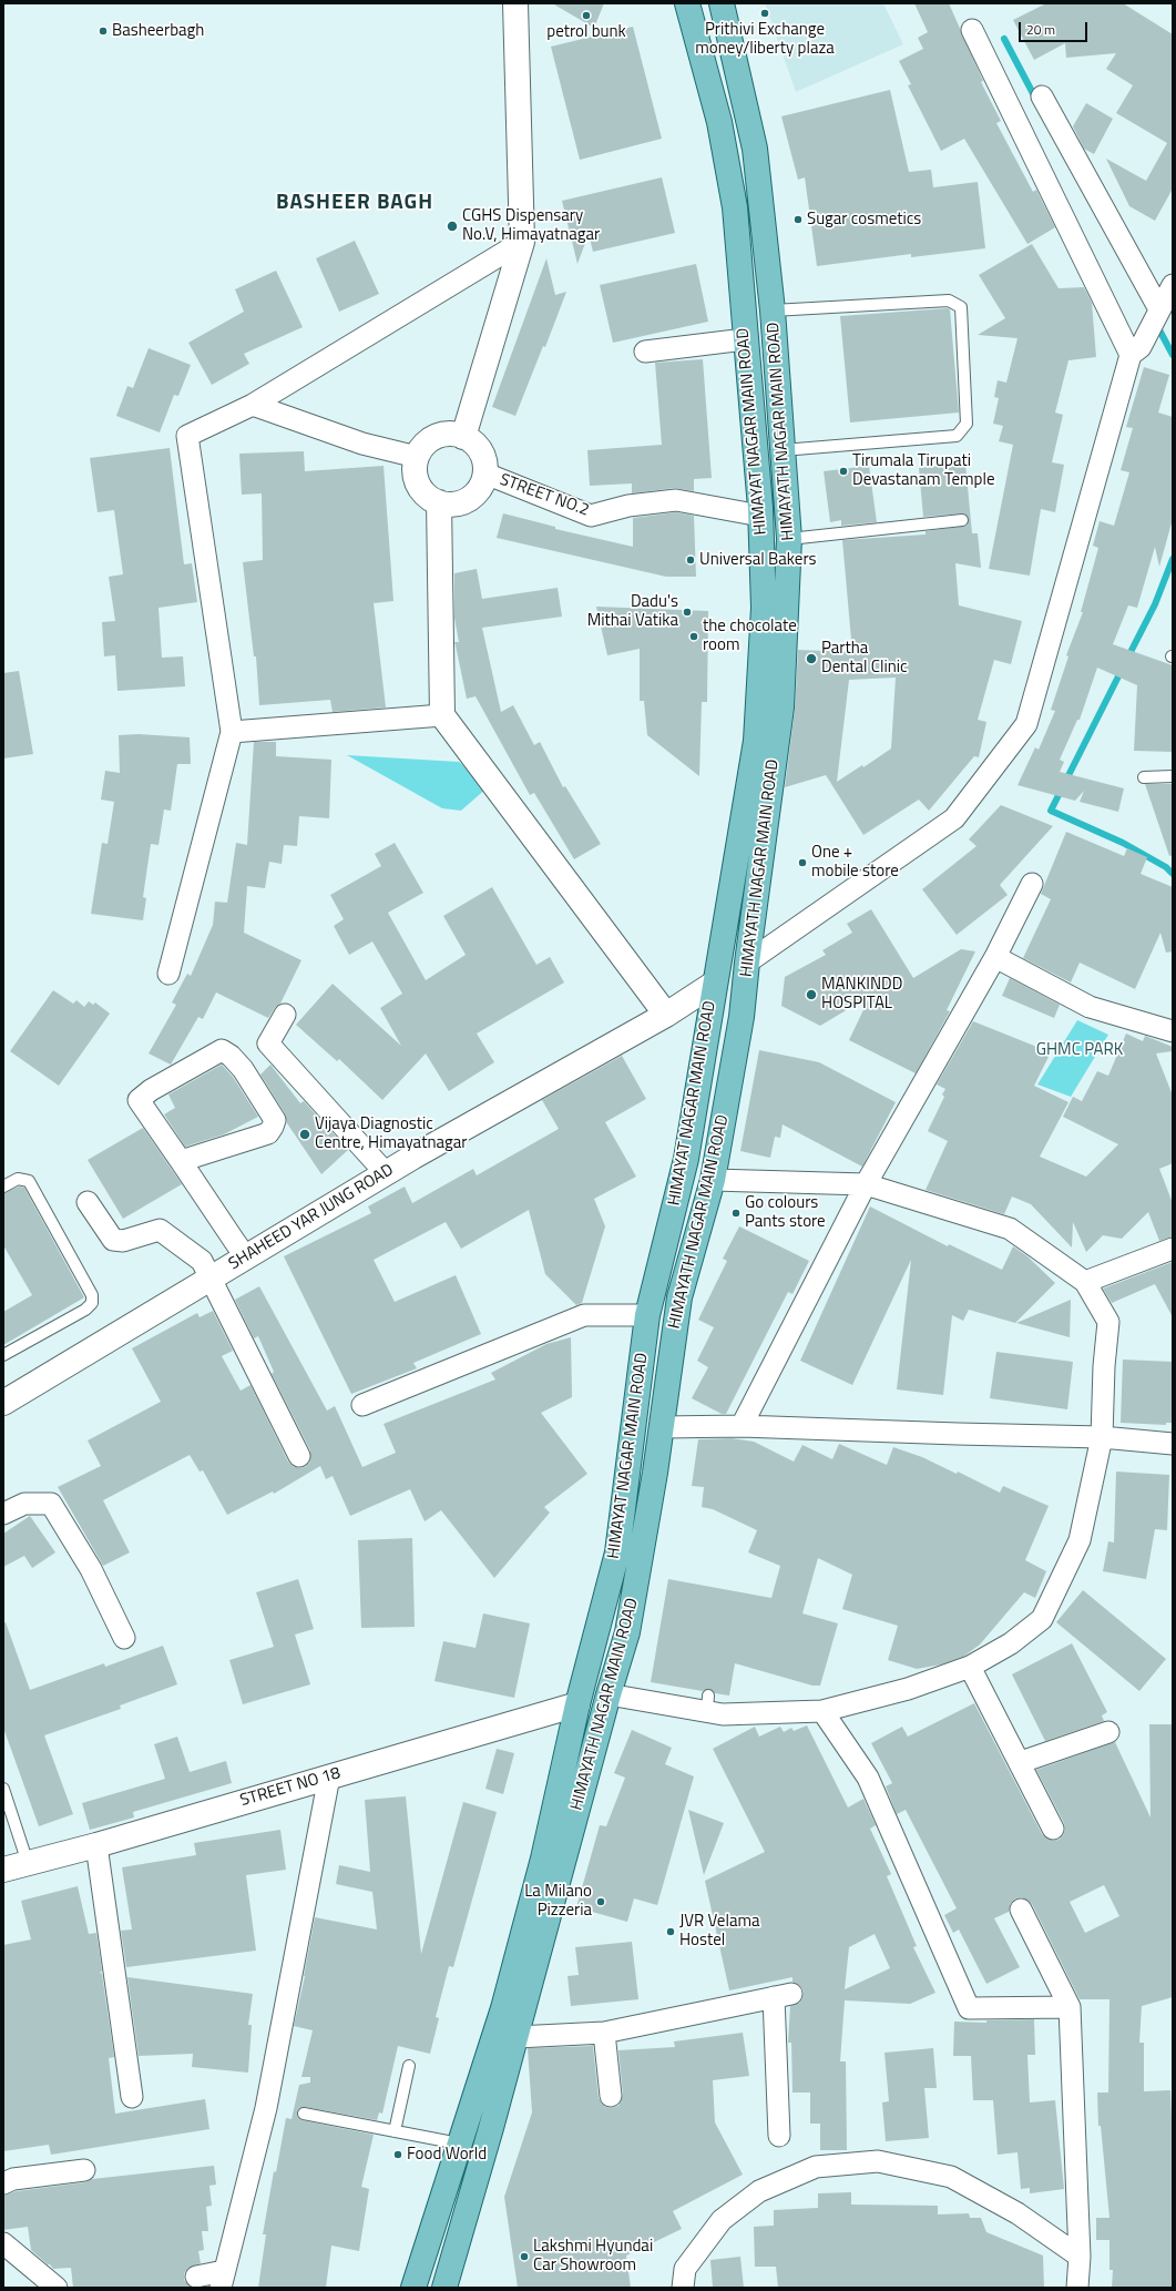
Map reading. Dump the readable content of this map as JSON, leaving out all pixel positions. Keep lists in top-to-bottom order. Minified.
{"streets":{"main road":["HIMAYAT NAGAR MAIN ROAD","HIMAYATH NAGAR MAIN ROAD"],"street":["STREET NO.2","SHAHEED YAR JUNG ROAD","STREET NO 18"]},"crossings":[["HIMAYAT NAGAR MAIN ROAD","STREET NO.2"],["HIMAYAT NAGAR MAIN ROAD","SHAHEED YAR JUNG ROAD"],["HIMAYAT NAGAR MAIN ROAD","STREET NO 18"]],"districts":["BASHEER BAGH"],"parks":["GHMC PARK"],"places":["Prithivi Exchange money/liberty plaza","petrol bunk","Basheerbagh","Sugar cosmetics","CGHS Dispensary No.V, Himayatnagar","Tirumala Tirupati Devastanam Temple","Universal Bakers","Dadu's Mithai Vatika","the chocolate room","Partha Dental Clinic","One + mobile store","MANKINDD HOSPITAL","Vijaya Diagnostic Centre, Himayatnagar","Go colours Pants store","La Milano Pizzeria","JVR Velama Hostel","Food World","Lakshmi Hyundai Car Showroom"],"scale_bar":"20 m"}
